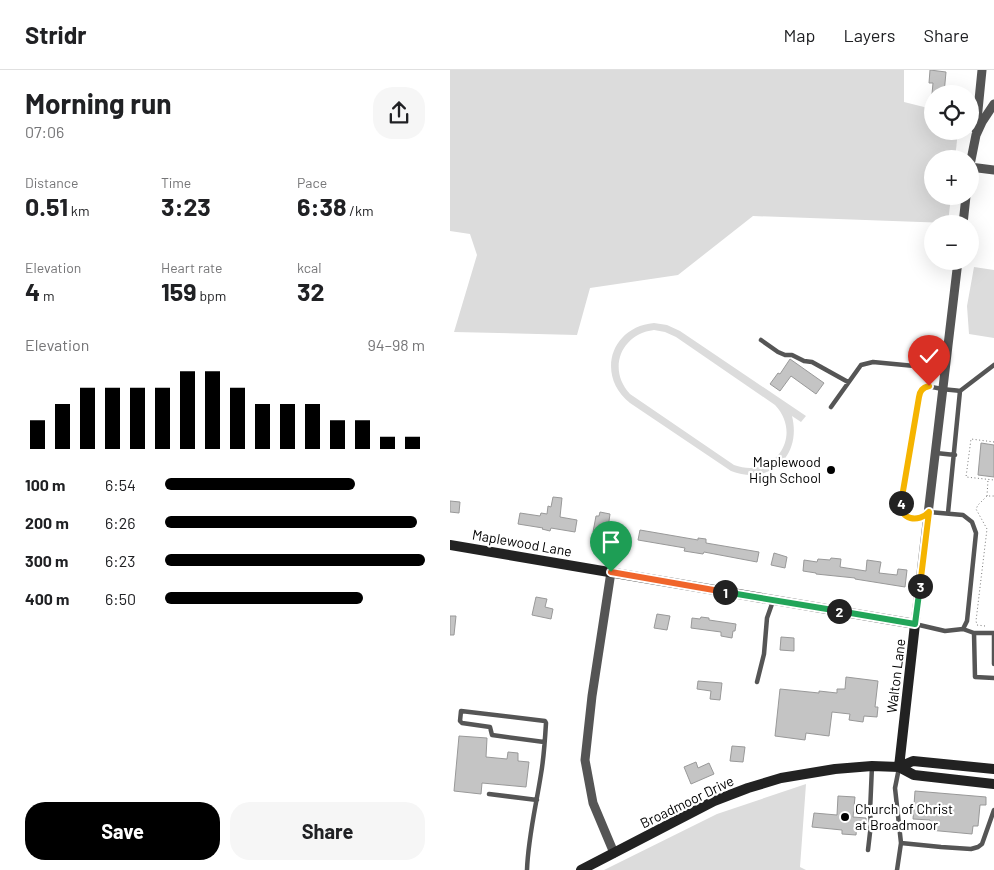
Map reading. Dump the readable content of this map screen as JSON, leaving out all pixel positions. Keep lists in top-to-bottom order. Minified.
{"streets":{"street":["Maplewood Lane","Walton Lane","Broadmoor Drive"]},"crossings":[["Maplewood Lane","Walton Lane"],["Walton Lane","Broadmoor Drive"]],"places":["Maplewood High School","Church of Christ at Broadmoor"],"page":{"header":"Stridr","nav":["Map","Layers","Share"],"heading":["Morning run","07:06"],"map_buttons":["+","−"],"stats":[["Distance","0.51 km"],["Time","3:23"],["Pace","6:38 /km"],["Elevation","4 m"],["Heart rate","159 bpm"],["kcal","32"]],"chart":["Elevation","94–98 m"],"list":[{"name":"100 m","note":"6:54"},{"name":"200 m","note":"6:26"},{"name":"300 m","note":"6:23"},{"name":"400 m","note":"6:50"}],"pins":["4","3","1","2"],"buttons":["Save","Share"]}}
